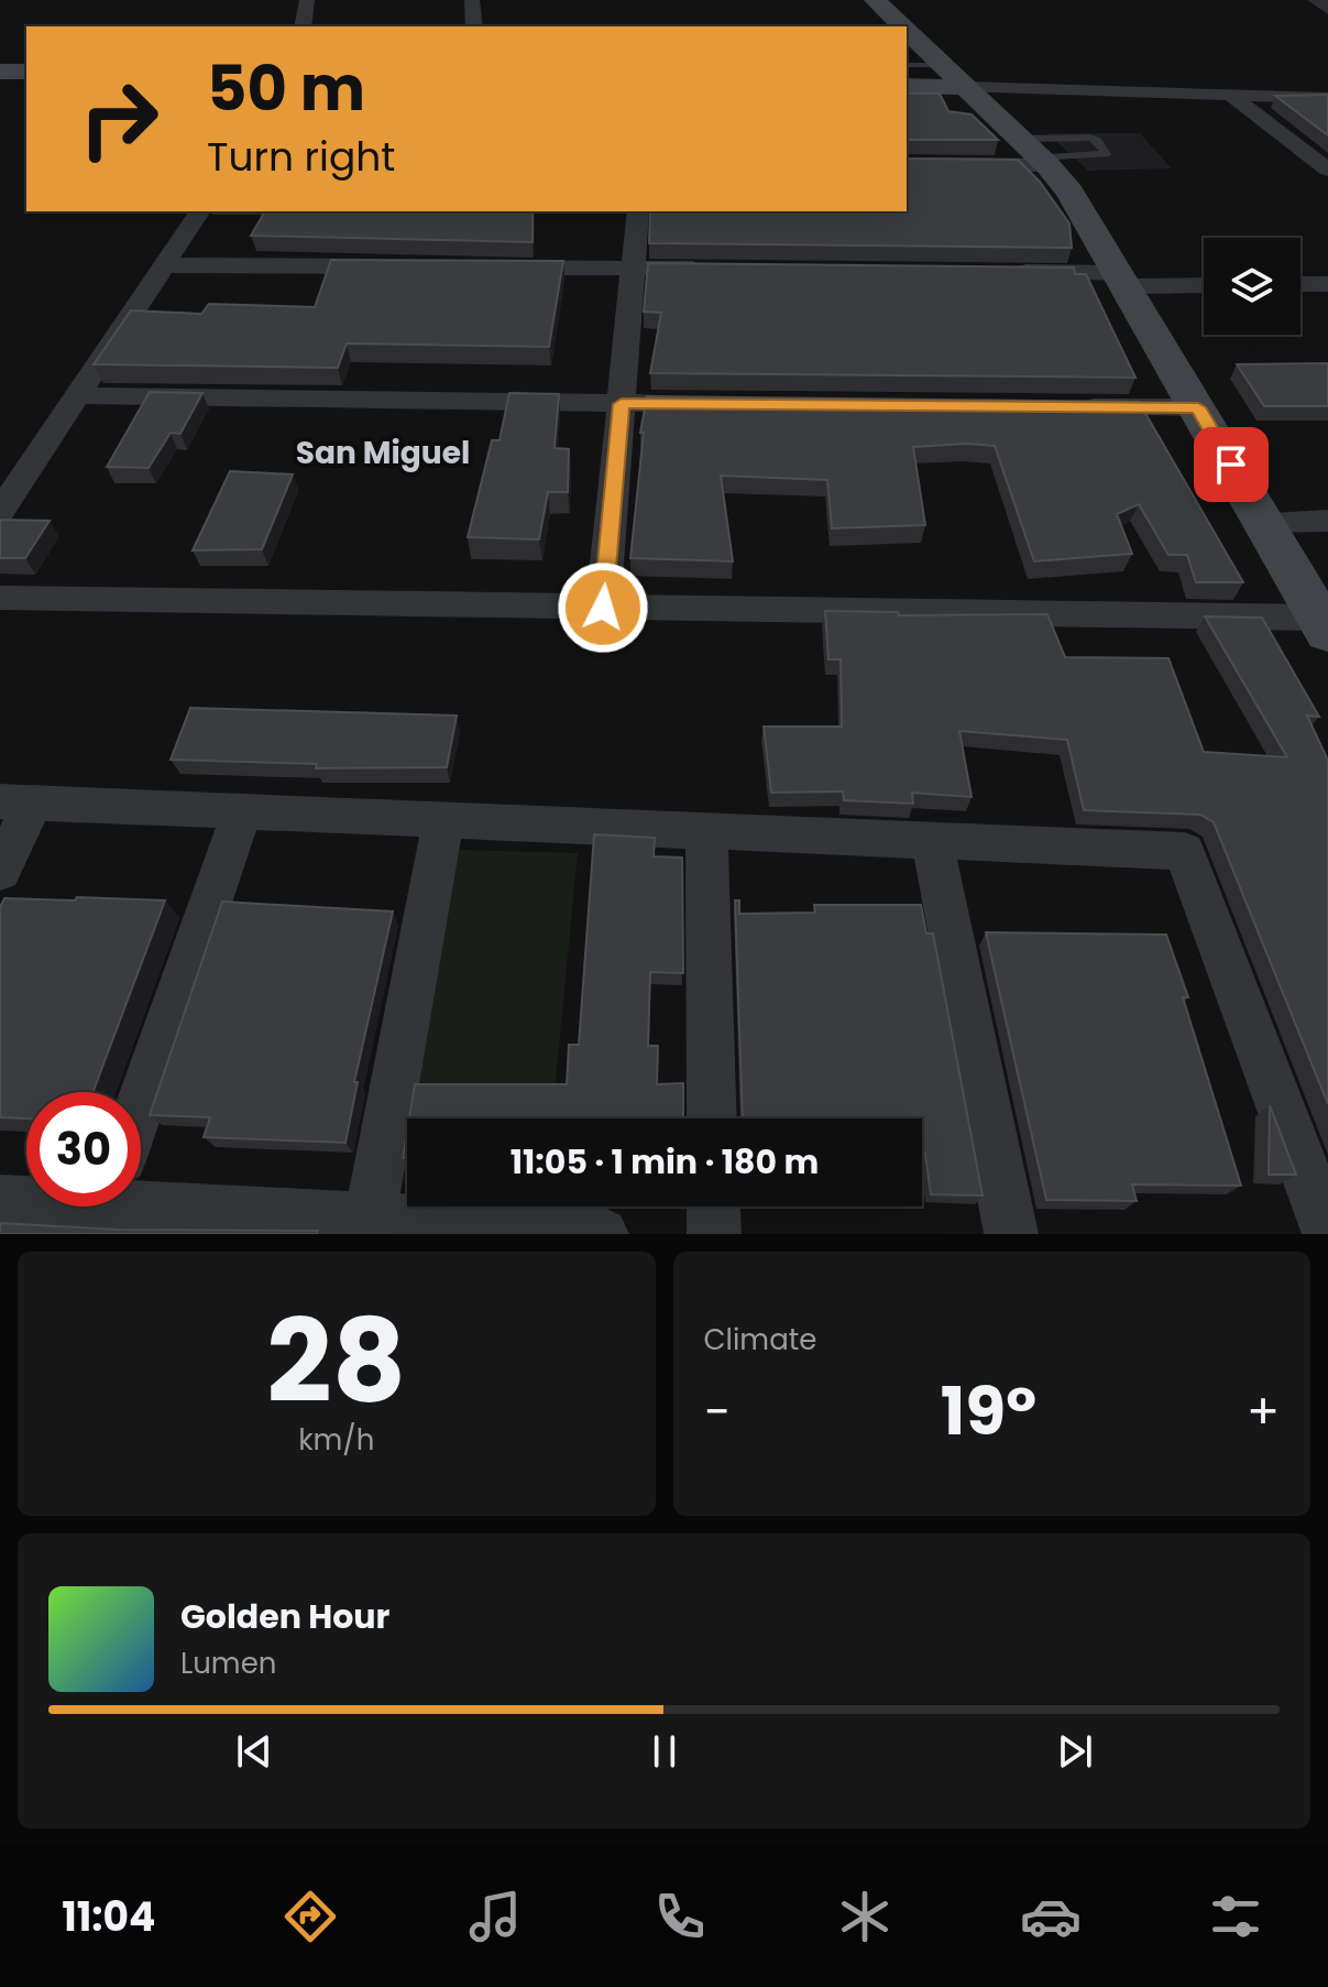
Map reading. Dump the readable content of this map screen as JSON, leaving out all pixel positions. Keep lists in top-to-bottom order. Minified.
{"districts":["San Miguel"],"page":{"turn":["50 m","Turn right"],"limit":"30","trip":"11:05 · 1 min · 180 m","tile":[["28","km/h"],"Climate"],"heat":["−","19°","+"],"song":["Golden Hour","Lumen"],"tabs":"11:04"}}
